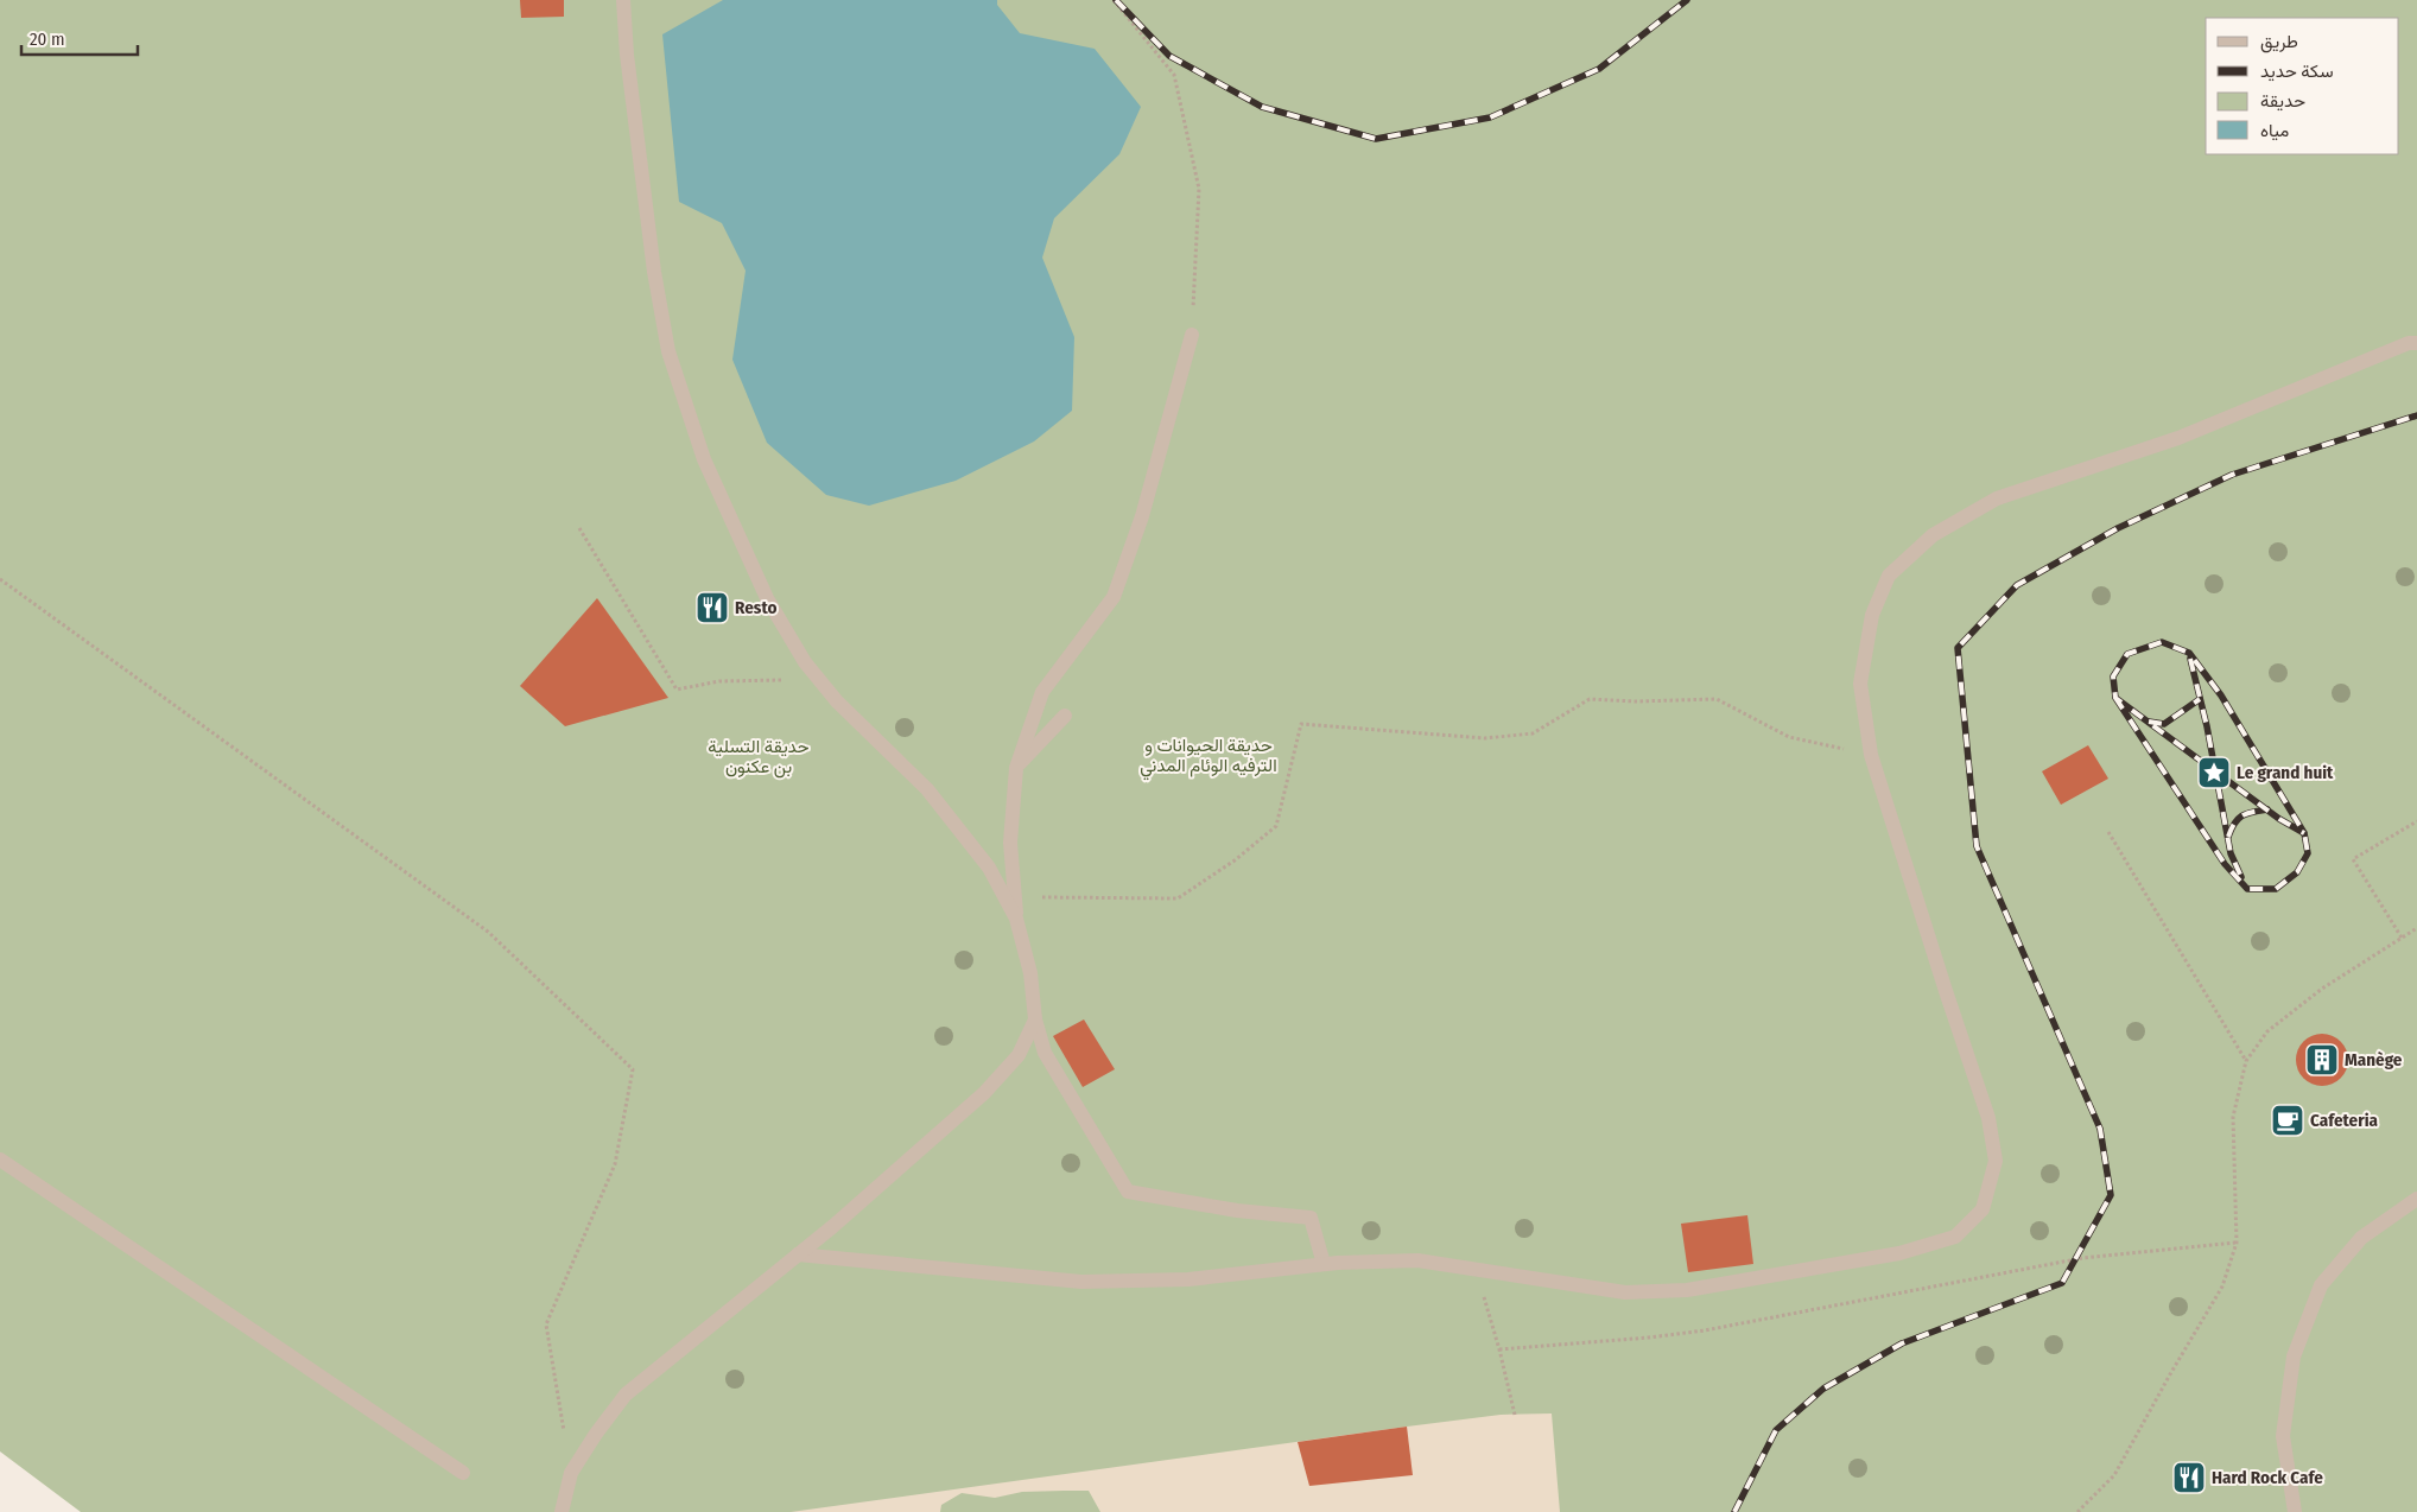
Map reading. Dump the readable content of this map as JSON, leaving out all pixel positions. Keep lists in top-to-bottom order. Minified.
{"parks":["حديقة الحيوانات و الترفيه الوئام المدني","حديقة التسلية بن عكنون"],"places":{"restaurant":["Resto","Hard Rock Cafe"],"place":["Le grand huit"],"building":["Manège"],"cafe":["Cafeteria"]},"legend":["طريق","سكة حديد","حديقة","مياه"],"scale_bar":"20 m"}
